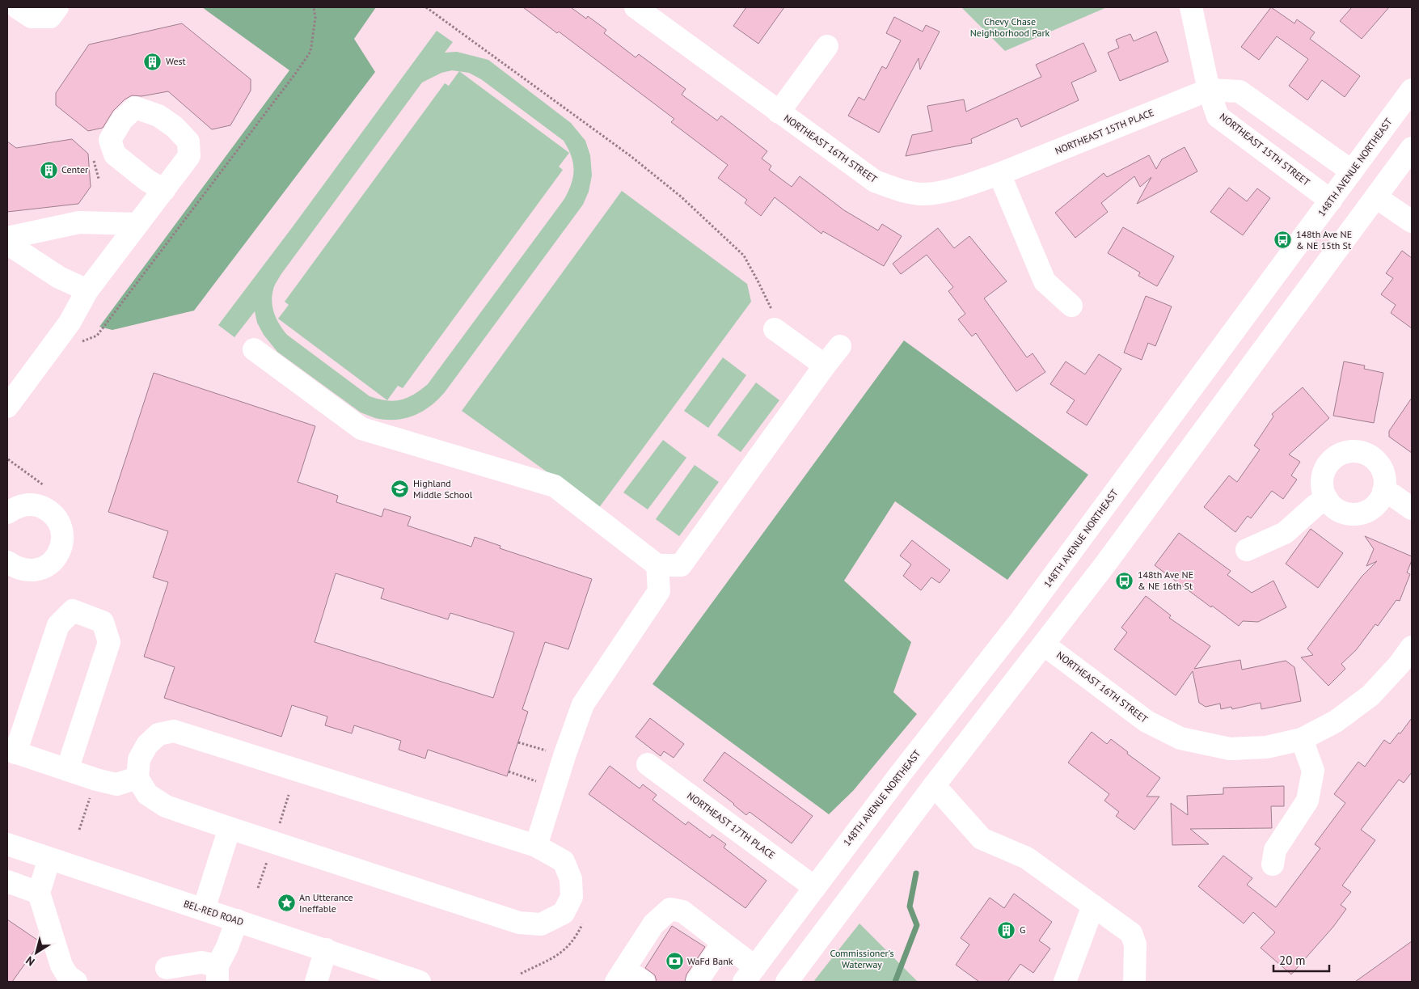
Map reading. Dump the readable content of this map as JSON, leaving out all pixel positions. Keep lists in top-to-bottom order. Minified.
{"streets":{"main road":["NORTHEAST 15TH PLACE","NORTHEAST 16TH STREET","NORTHEAST 15TH STREET","148TH AVENUE NORTHEAST","NORTHEAST 17TH PLACE","BEL-RED ROAD"]},"crossings":[["NORTHEAST 15TH PLACE","NORTHEAST 16TH STREET"],["NORTHEAST 15TH PLACE","NORTHEAST 15TH STREET"],["NORTHEAST 15TH STREET","148TH AVENUE NORTHEAST"],["148TH AVENUE NORTHEAST","NORTHEAST 17TH PLACE"]],"parks":["Chevy Chase Neighborhood Park","Commissioner's Waterway"],"places":{"building":["West","Center","G"],"bus stop":["148th Ave NE & NE 15th St","148th Ave NE & NE 16th St"],"school or university":["Highland Middle School"],"place":["An Utterance Ineffable"],"bank":["WaFd Bank"]},"scale_bar":"20 m","north":"bottom left"}
